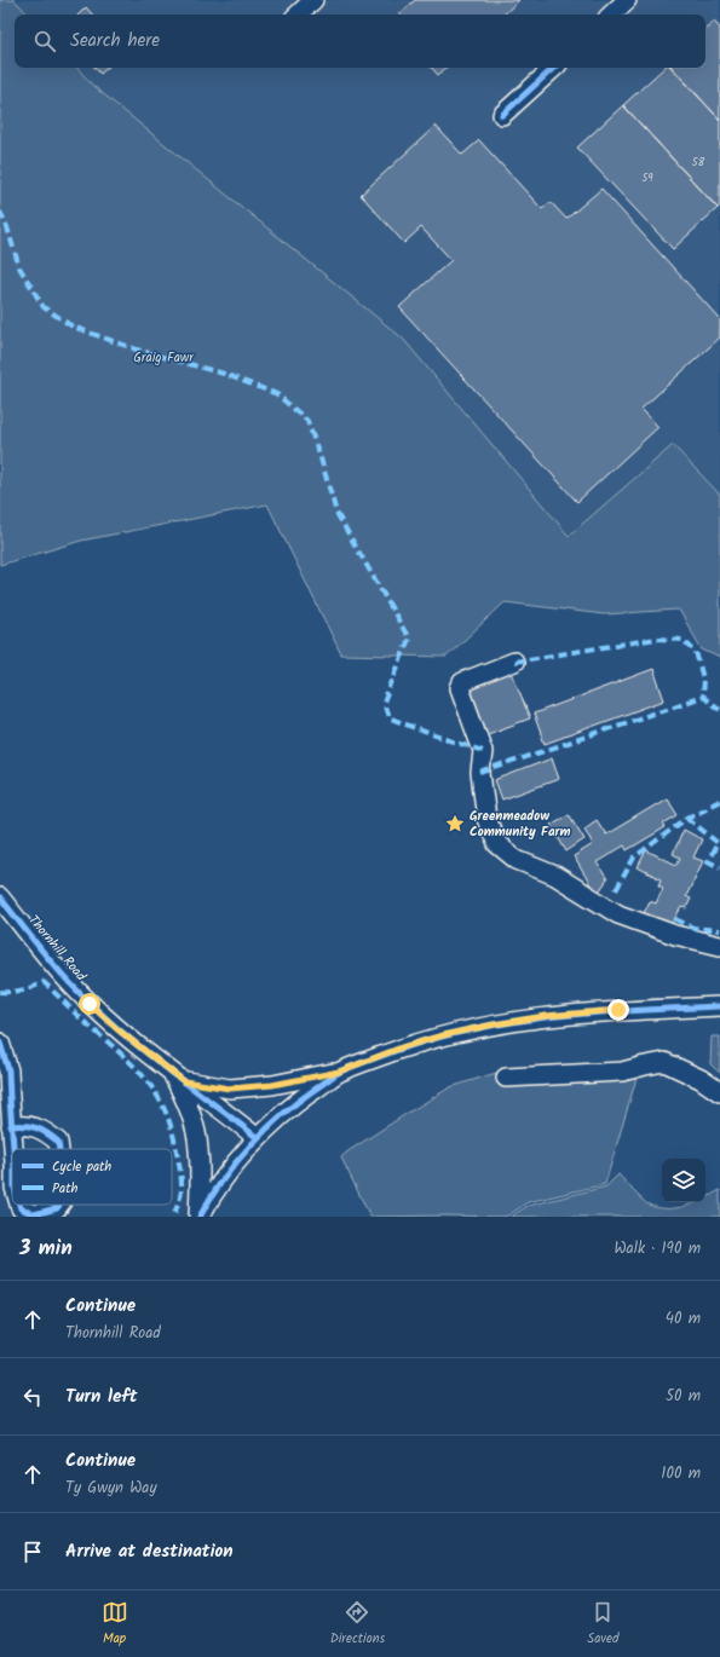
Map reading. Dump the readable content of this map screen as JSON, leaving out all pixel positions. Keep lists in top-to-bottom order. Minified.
{"streets":{"street":["Thornhill Road"]},"parks":["Graig Fawr"],"places":{"place":["Greenmeadow Community Farm"]},"house_numbers":["58","59"],"legend":["Cycle path","Path"],"page":{"search":"Search here","heading":["3 min","Walk · 190 m"],"list":[["Continue","Thornhill Road","40 m"],["Turn left","50 m"],["Continue","Ty Gwyn Way","100 m"],"Arrive at destination"],"nav":["Map","Directions","Saved"]}}
